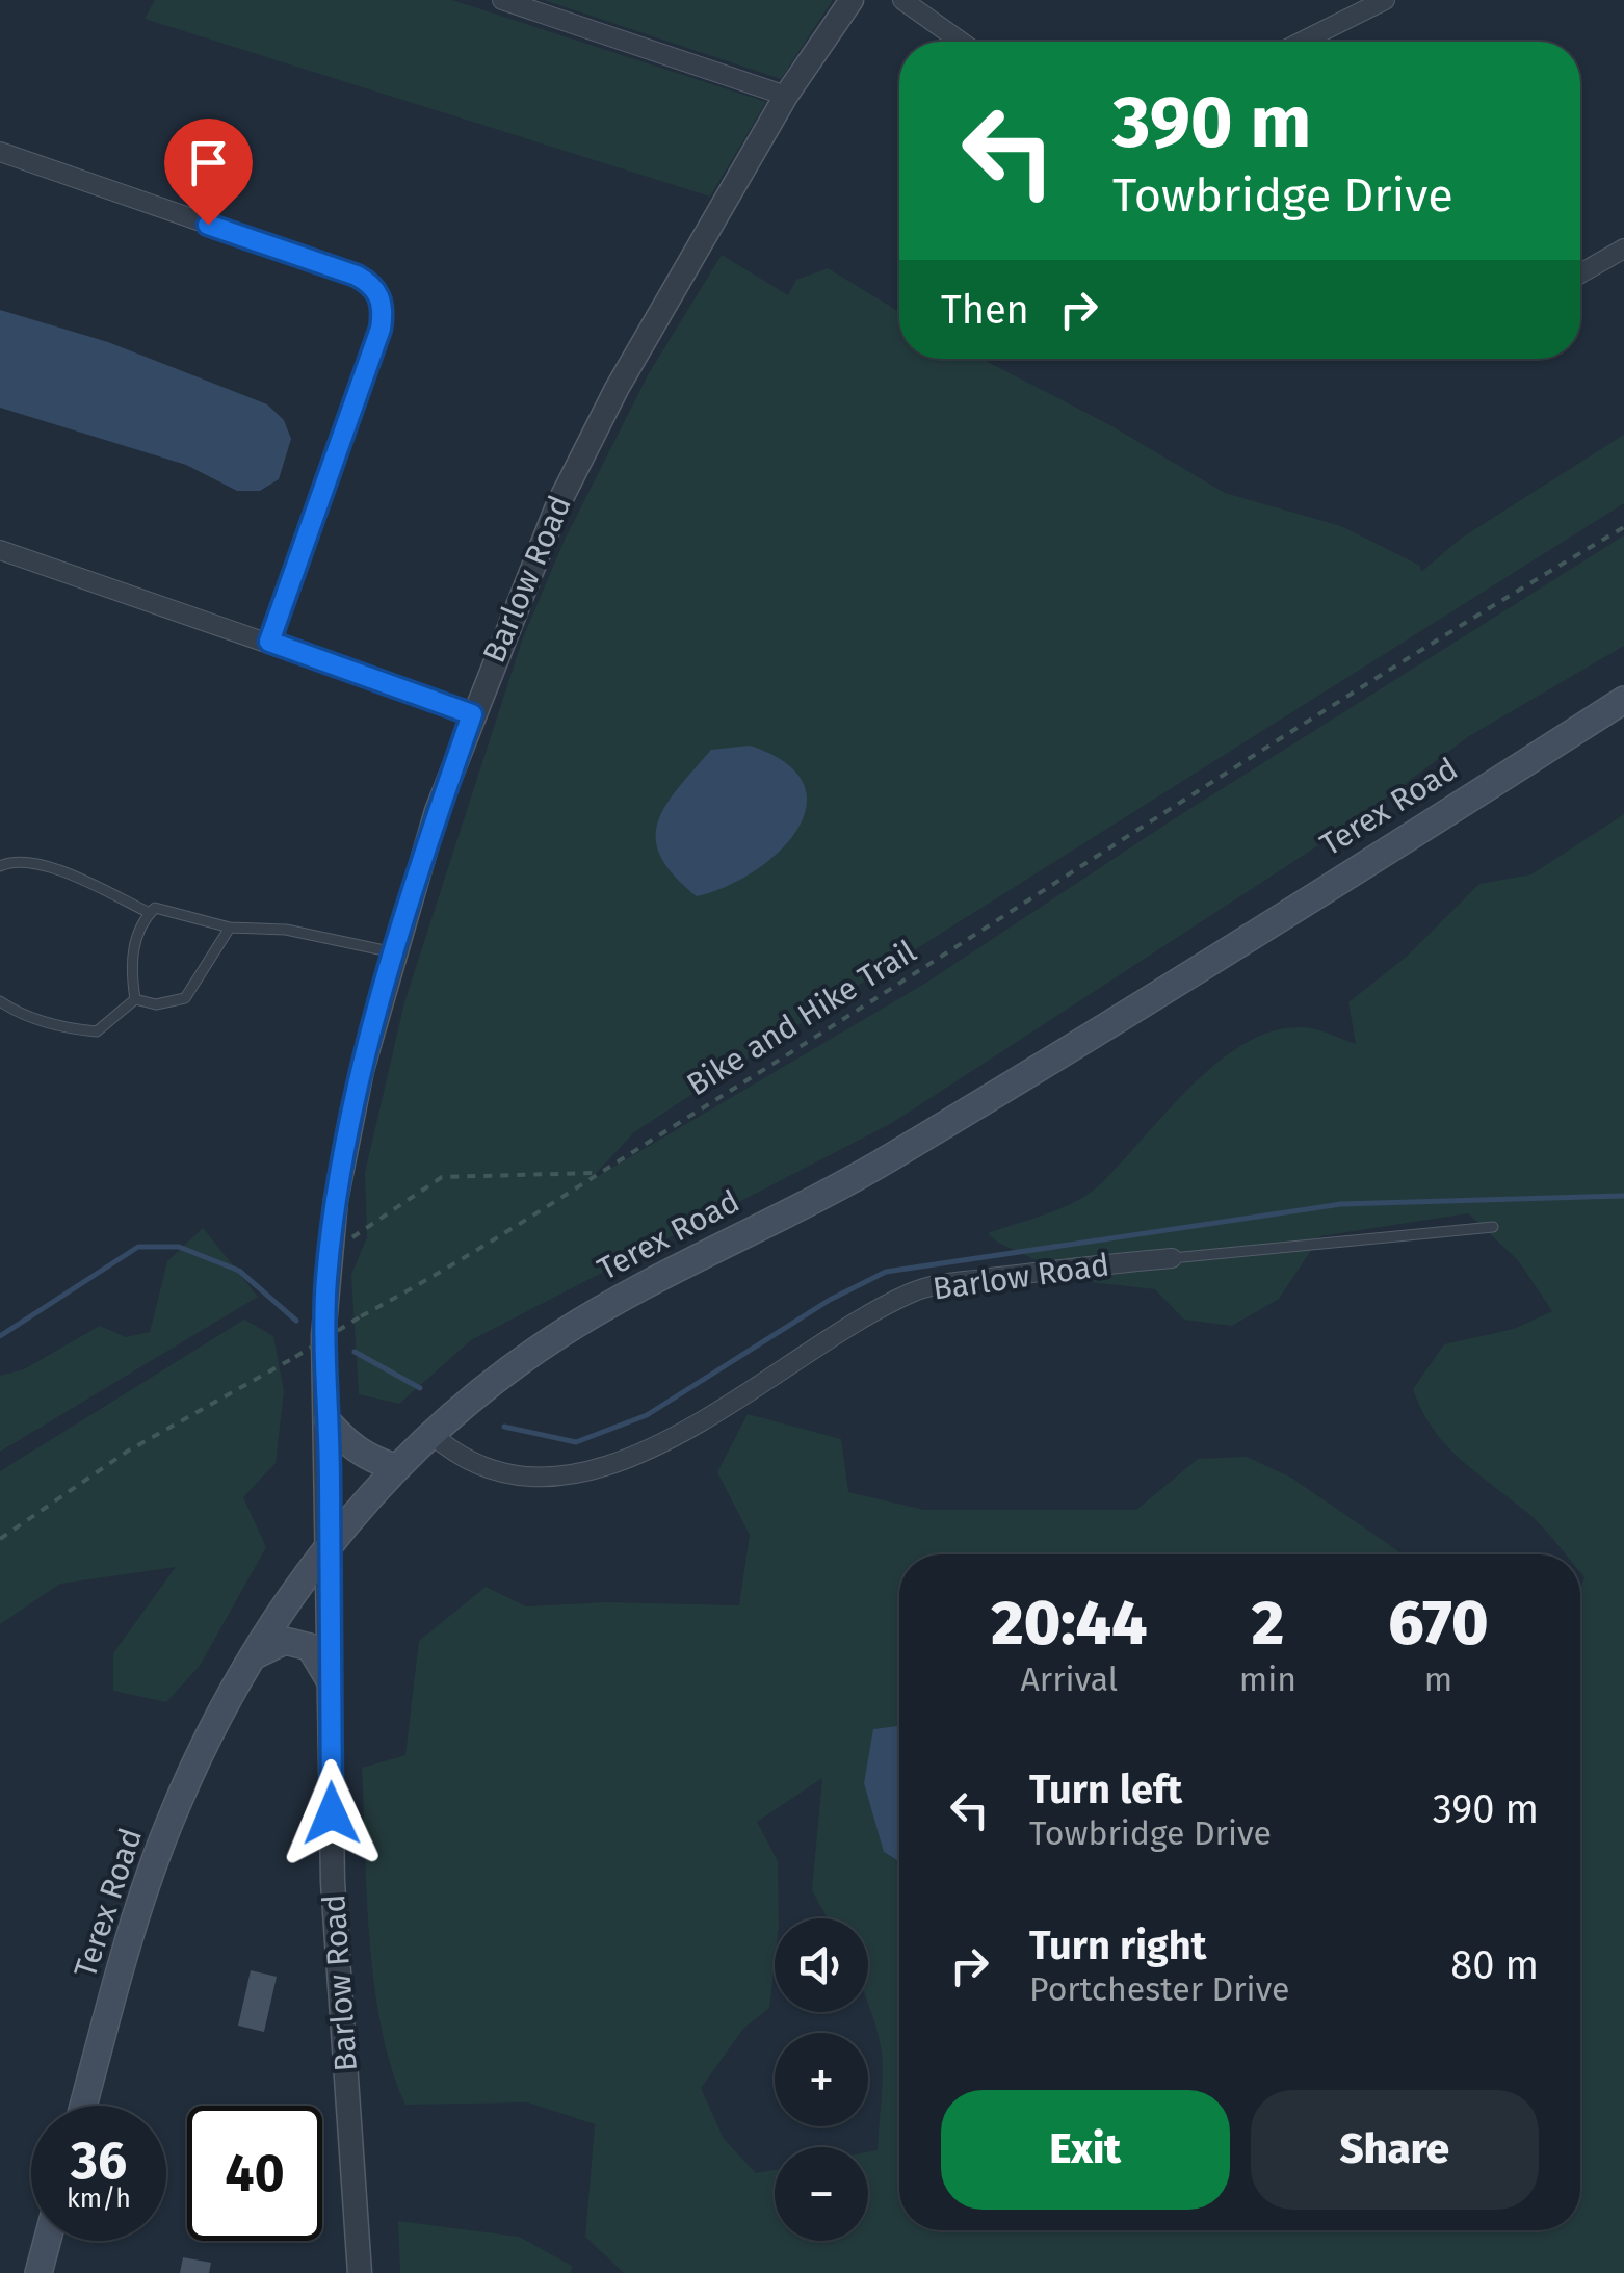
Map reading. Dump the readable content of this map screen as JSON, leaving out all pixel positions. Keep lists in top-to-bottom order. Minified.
{"streets":{"main road":["Terex Road"],"street":["Barlow Road"],"path":["Bike and Hike Trail"]},"crossings":[["Barlow Road","Terex Road"]],"page":{"turn":["390 m","Towbridge Drive"],"then":"Then","eta":["20:44","Arrival","2","min","670","m"],"list":[{"name":"Turn left","note":"Towbridge Drive","value":"390 m"},{"name":"Turn right","note":"Portchester Drive","value":"80 m"}],"map_buttons":["+","−"],"buttons":["Exit","Share"],"speed":"36 km/h","limit":"40"}}
